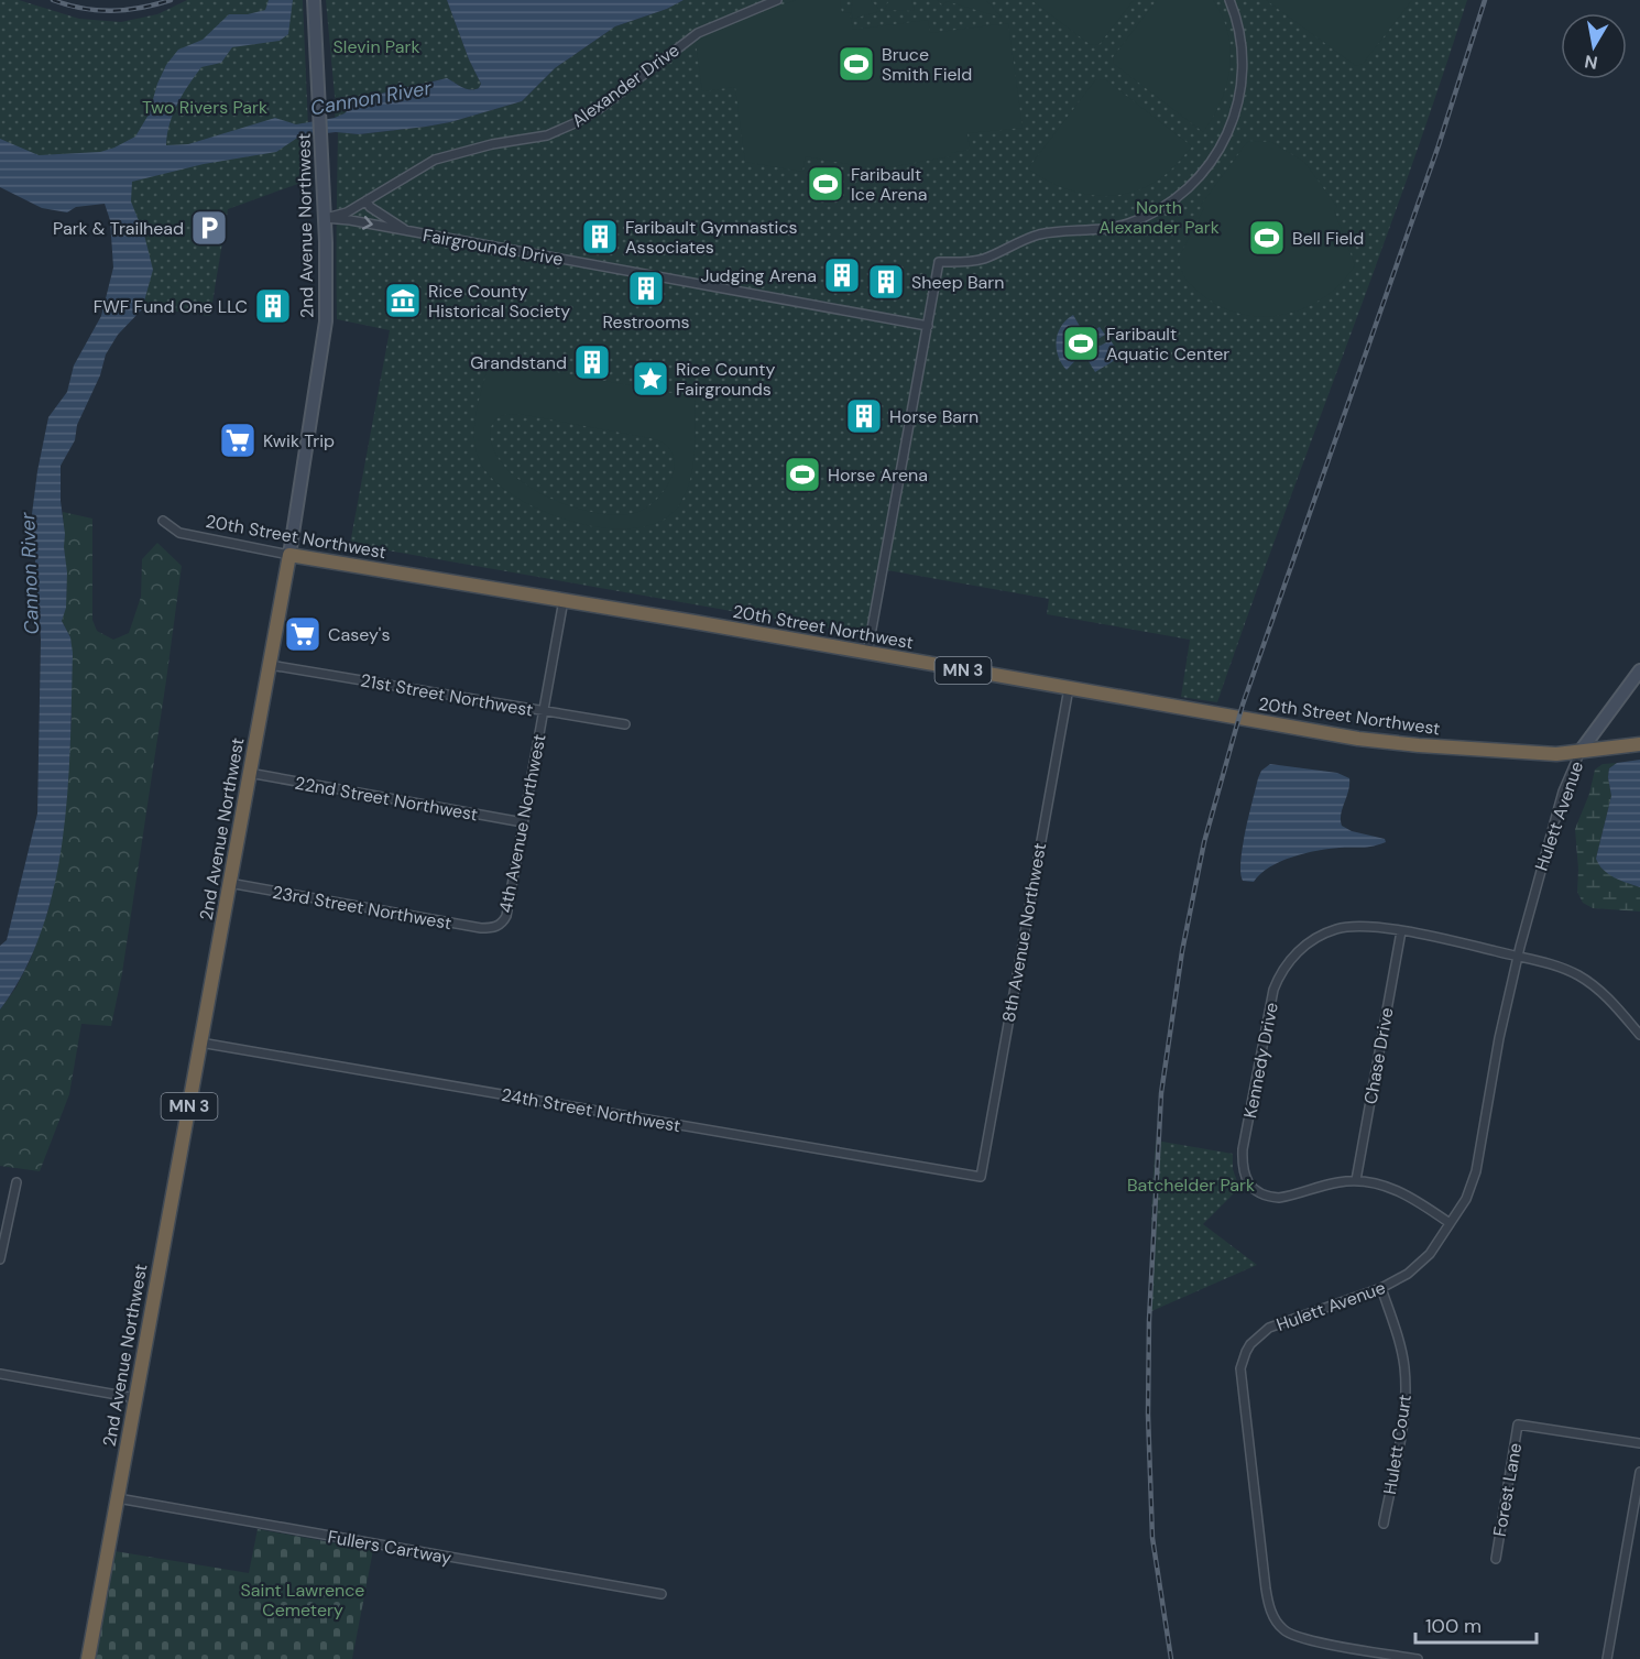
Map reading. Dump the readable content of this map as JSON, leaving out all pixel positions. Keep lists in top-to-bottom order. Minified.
{"streets":{"highway":["2nd Avenue Northwest","20th Street Northwest","MN 3"],"street":["Alexander Drive","Fairgrounds Drive","21st Street Northwest","22nd Street Northwest","Hulett Avenue","4th Avenue Northwest","23rd Street Northwest","8th Avenue Northwest","Chase Drive","Kennedy Drive","24th Street Northwest","Hulett Court","Forest Lane","Fullers Cartway"]},"crossings":[["Alexander Drive","2nd Avenue Northwest"],["Alexander Drive","Fairgrounds Drive"],["2nd Avenue Northwest","Fairgrounds Drive"],["2nd Avenue Northwest","20th Street Northwest"],["2nd Avenue Northwest","21st Street Northwest"],["2nd Avenue Northwest","22nd Street Northwest"],["2nd Avenue Northwest","23rd Street Northwest"],["2nd Avenue Northwest","24th Street Northwest"],["2nd Avenue Northwest","Fullers Cartway"],["20th Street Northwest","Hulett Avenue"],["20th Street Northwest","4th Avenue Northwest"],["20th Street Northwest","8th Avenue Northwest"],["21st Street Northwest","4th Avenue Northwest"],["22nd Street Northwest","4th Avenue Northwest"],["Hulett Avenue","Kennedy Drive"],["Hulett Avenue","Hulett Court"],["4th Avenue Northwest","23rd Street Northwest"],["8th Avenue Northwest","24th Street Northwest"],["Chase Drive","Kennedy Drive"]],"water":["Cannon River"],"parks":["Slevin Park","Two Rivers Park","North Alexander Park","Batchelder Park","Saint Lawrence Cemetery"],"places":{"sports":["Bruce Smith Field","Faribault Ice Arena","Bell Field","Faribault Aquatic Center","Horse Arena"],"parking":["Park & Trailhead"],"building":["Faribault Gymnastics Associates","Judging Arena","Sheep Barn","Restrooms","FWF Fund One LLC","Grandstand","Horse Barn"],"museum":["Rice County Historical Society"],"place":["Rice County Fairgrounds"],"supermarket":["Kwik Trip","Casey's"]},"scale_bar":"100 m","north":"bottom"}
